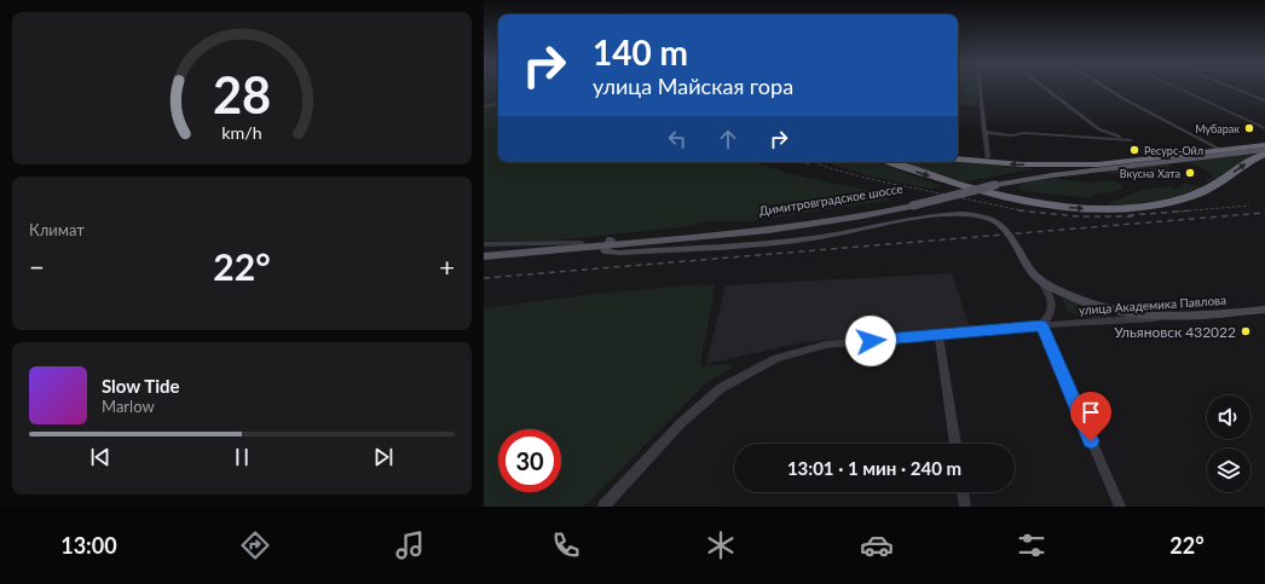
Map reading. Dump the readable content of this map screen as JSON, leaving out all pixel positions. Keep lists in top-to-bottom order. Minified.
{"streets":{"highway":["Димитровградское шоссе"],"street":["улица Академика Павлова"]},"places":["Мубарак","Ресурс-Ойл","Вкусна Хата","Ульяновск 432022"],"page":{"turn":["140 m","улица Майская гора"],"tile":"Климат","heat":["−","22°","+"],"song":["Slow Tide","Marlow"],"limit":"30","trip":"13:01 · 1 мин · 240 m","tabs":["13:00","22°"],"gauge":["28","km/h"]}}
